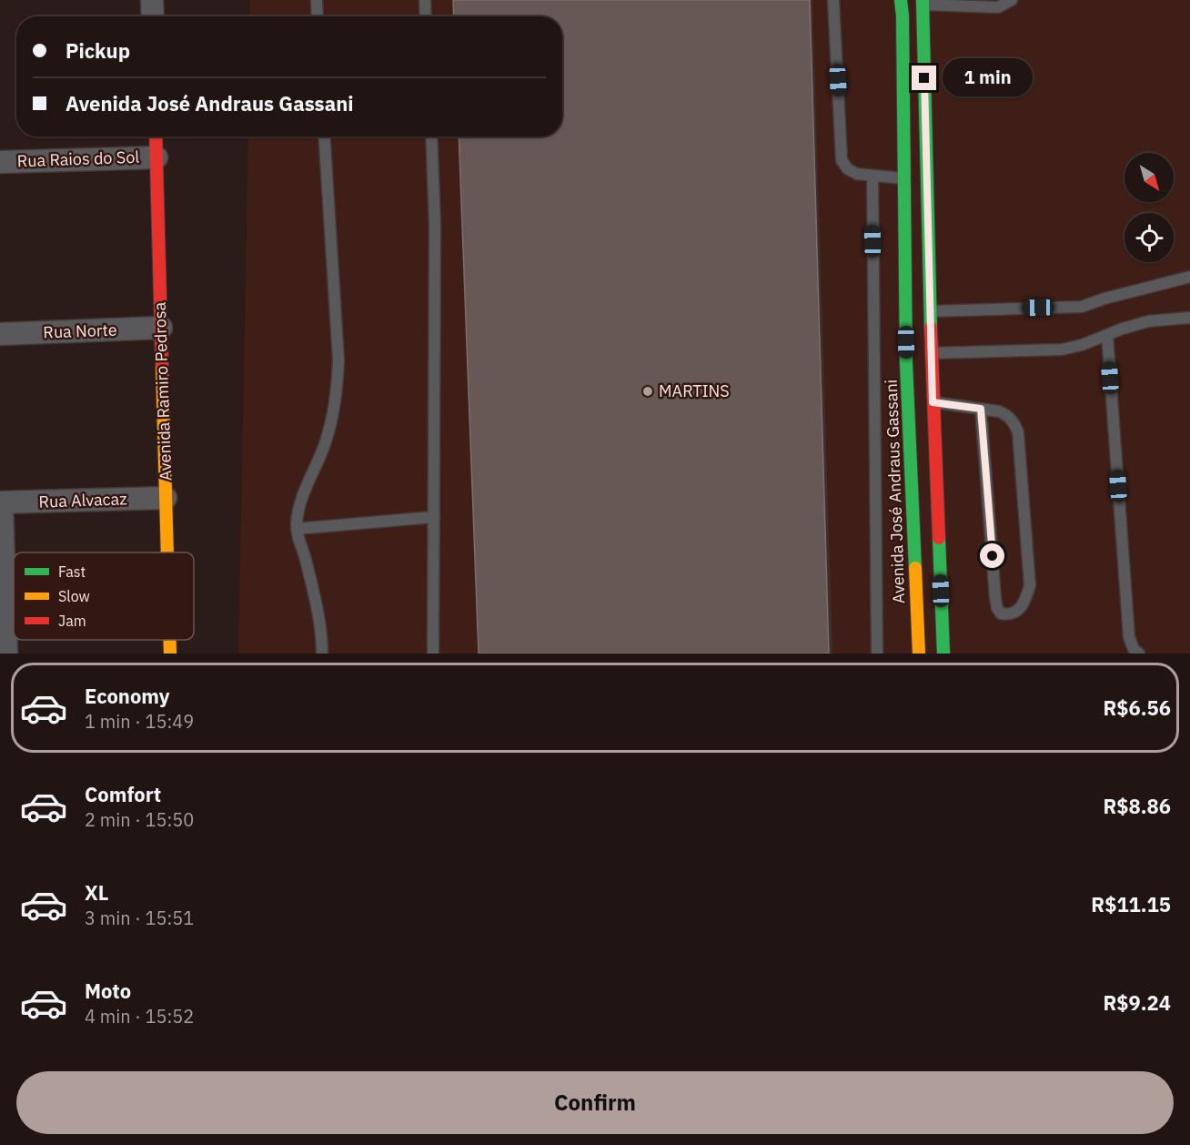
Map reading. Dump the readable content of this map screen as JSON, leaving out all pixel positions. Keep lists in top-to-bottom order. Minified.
{"streets":{"main road":["Avenida Ramiro Pedrosa","Avenida José Andraus Gassani"],"street":["Rua Raios do Sol","Rua Norte","Rua Alvacaz"]},"crossings":[["Rua Raios do Sol","Avenida Ramiro Pedrosa"],["Rua Norte","Avenida Ramiro Pedrosa"],["Avenida Ramiro Pedrosa","Rua Alvacaz"]],"places":["MARTINS"],"legend":["Fast","Slow","Jam"],"north":"bottom right","page":{"banner":["Pickup","Avenida José Andraus Gassani"],"bubble":"1 min","list":[{"name":"Economy","note":"1 min · 15:49","value":"R$6.56"},{"name":"Comfort","note":"2 min · 15:50","value":"R$8.86"},{"name":"XL","note":"3 min · 15:51","value":"R$11.15"},{"name":"Moto","note":"4 min · 15:52","value":"R$9.24"}],"buttons":"Confirm"}}
